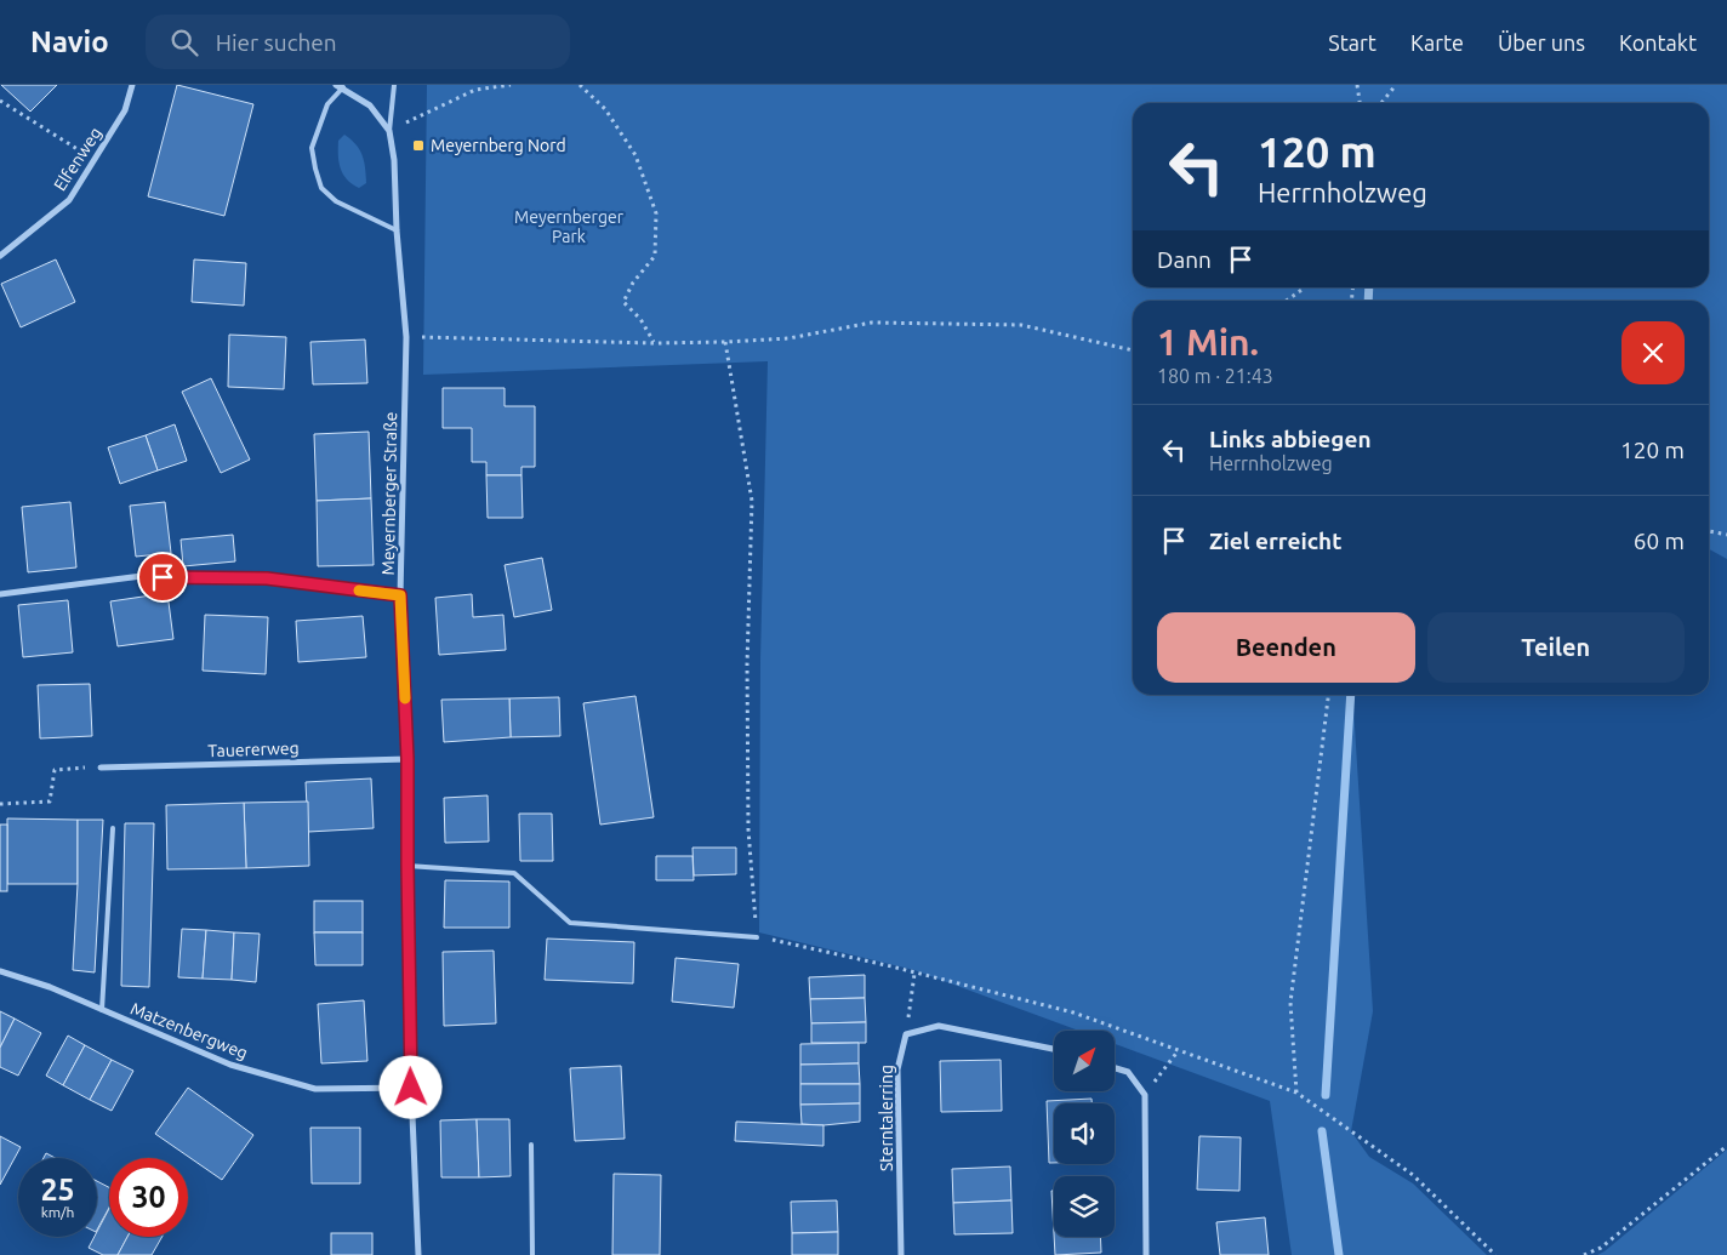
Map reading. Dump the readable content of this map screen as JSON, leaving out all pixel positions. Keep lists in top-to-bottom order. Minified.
{"streets":{"street":["Elfenweg","Meyernberger Straße","Tauererweg","Matzenbergweg","Sterntalerring"]},"crossings":[["Meyernberger Straße","Tauererweg"],["Meyernberger Straße","Matzenbergweg"]],"parks":["Meyernberger Park"],"places":{"transit":["Meyernberg Nord"]},"north":"top right","page":{"header":"Navio","search":"Hier suchen","nav":["Start","Karte","Über uns","Kontakt"],"turn":["120 m","Herrnholzweg"],"then":"Dann","heading":["1 Min.","180 m · 21:43"],"list":[{"name":"Links abbiegen","note":"Herrnholzweg","value":"120 m"},{"name":"Ziel erreicht","value":"60 m"}],"buttons":["Beenden","Teilen"],"speed":"25 km/h","limit":"30"}}
